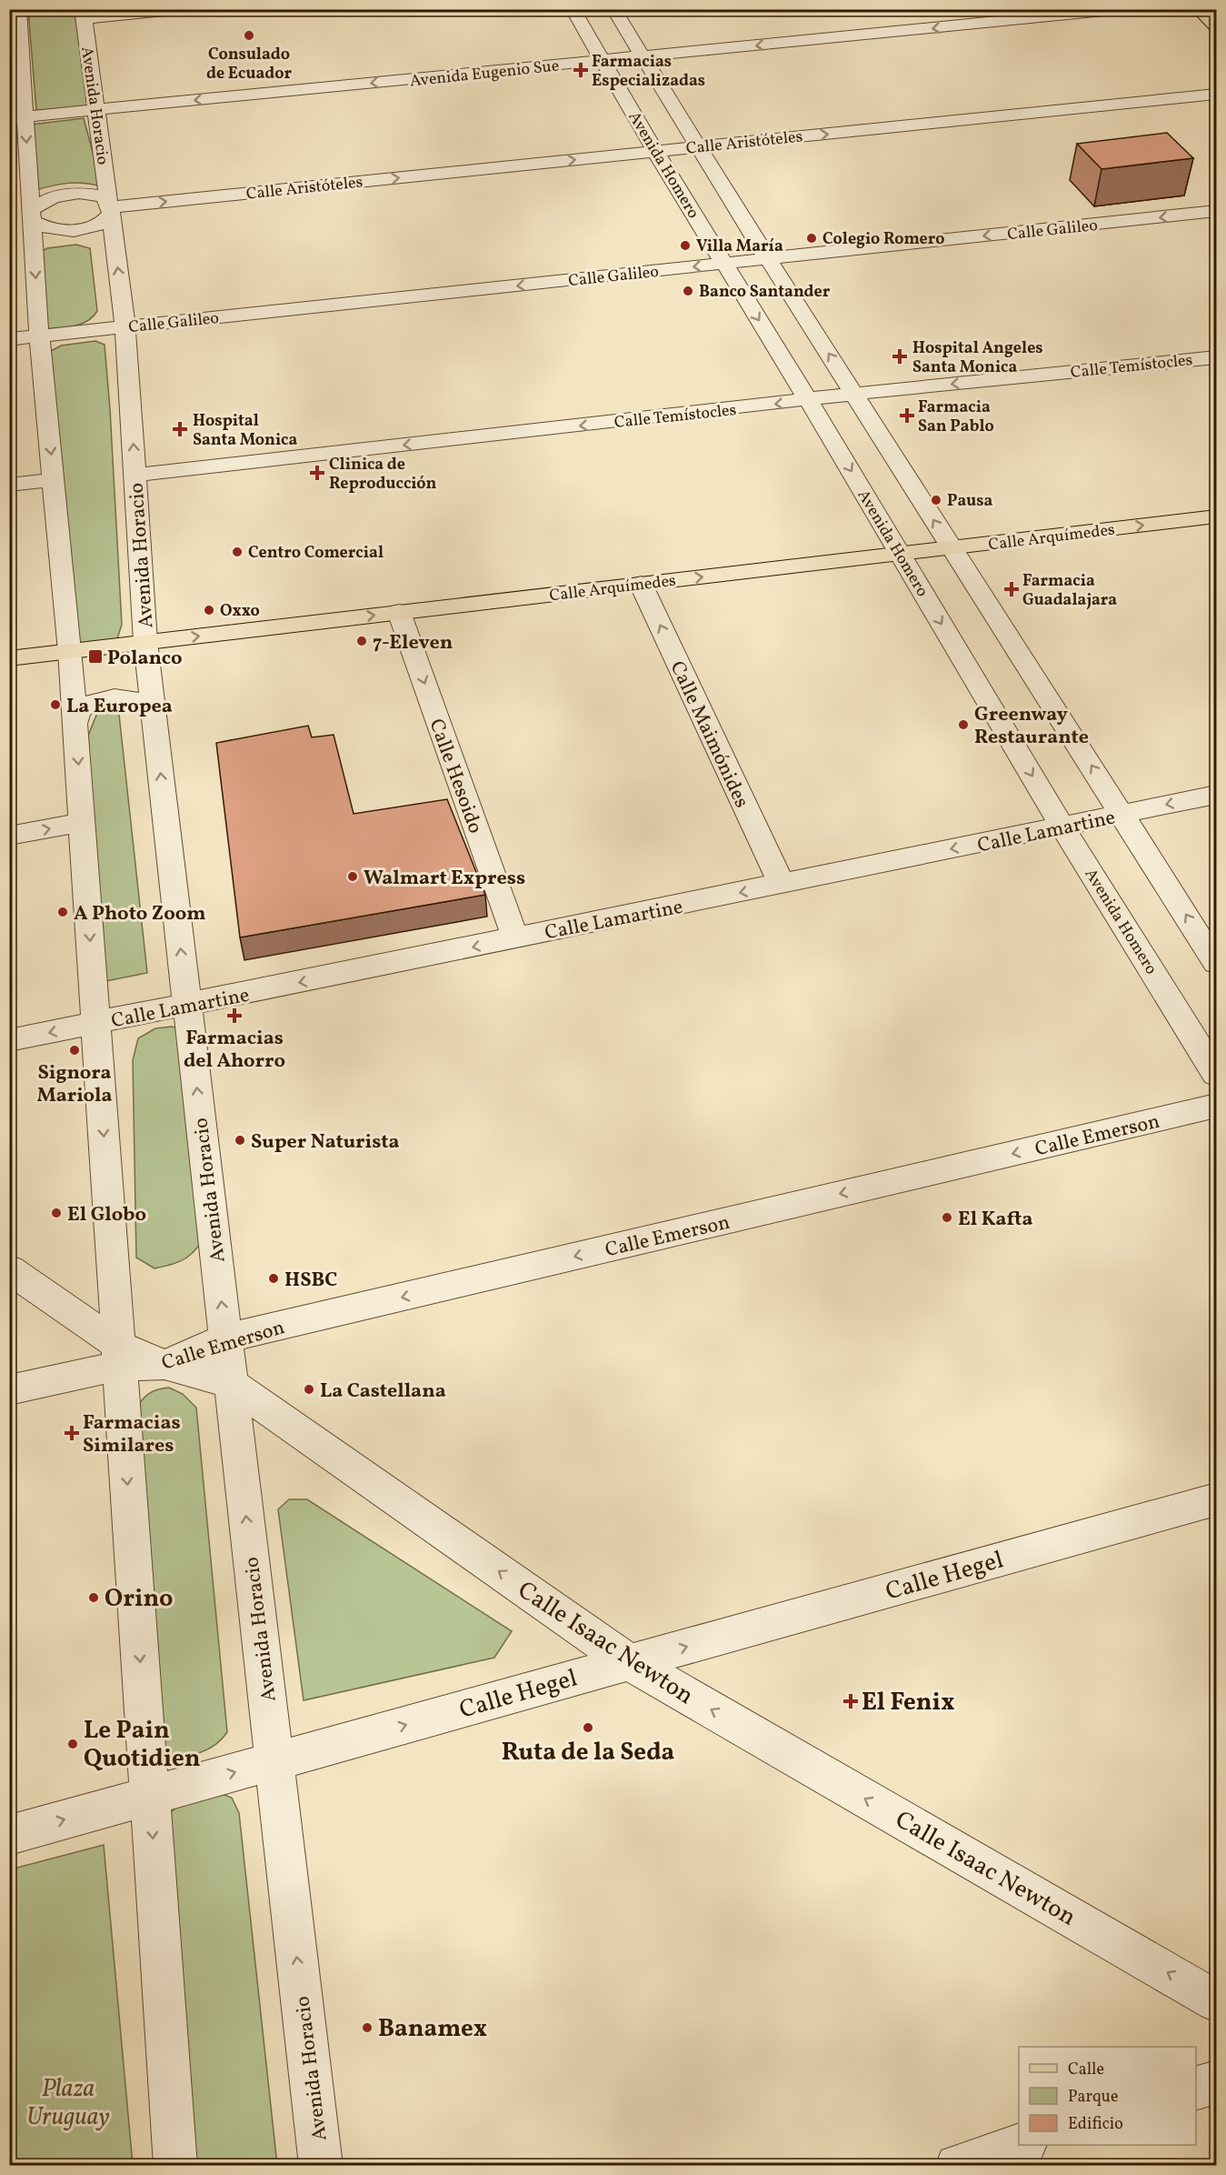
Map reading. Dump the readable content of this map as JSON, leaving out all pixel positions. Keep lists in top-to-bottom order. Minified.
{"streets":{"main road":["Calle Arquímedes"],"street":["Avenida Eugenio Sue","Avenida Horacio","Calle Aristóteles","Avenida Homero","Calle Galileo","Calle Temístocles","Calle Maimónides","Calle Hesoido","Calle Lamartine","Calle Emerson","Calle Hegel","Calle Isaac Newton"]},"crossings":[["Avenida Eugenio Sue","Avenida Horacio"],["Avenida Eugenio Sue","Avenida Homero"],["Avenida Horacio","Calle Aristóteles"],["Avenida Horacio","Calle Galileo"],["Avenida Horacio","Calle Temístocles"],["Avenida Horacio","Calle Arquímedes"],["Avenida Horacio","Calle Lamartine"],["Avenida Horacio","Calle Emerson"],["Avenida Horacio","Calle Hegel"],["Avenida Horacio","Calle Isaac Newton"],["Calle Aristóteles","Avenida Homero"],["Avenida Homero","Calle Galileo"],["Avenida Homero","Calle Temístocles"],["Avenida Homero","Calle Arquímedes"],["Avenida Homero","Calle Lamartine"],["Calle Arquímedes","Calle Maimónides"],["Calle Arquímedes","Calle Hesoido"],["Calle Maimónides","Calle Lamartine"],["Calle Hesoido","Calle Lamartine"],["Calle Emerson","Calle Isaac Newton"],["Calle Hegel","Calle Isaac Newton"]],"one_way":["Avenida Eugenio Sue","Calle Aristóteles","Calle Galileo","Calle Temístocles","Calle Arquímedes","Calle Maimónides","Calle Hesoido","Calle Lamartine","Calle Emerson","Calle Hegel","Calle Isaac Newton"],"parks":["Plaza Uruguay"],"places":{"other":["Consulado de Ecuador","Colegio Romero","Villa María","Banco Santander","Pausa","Centro Comercial","Oxxo","7-Eleven","La Europea","Greenway Restaurante","Walmart Express","A Photo Zoom","Signora Mariola","Super Naturista","El Globo","El Kafta","HSBC","La Castellana","Orino","Ruta de la Seda","Le Pain Quotidien","Banamex"],"health":["Farmacias Especializadas","Hospital Angeles Santa Monica","Farmacia San Pablo","Hospital Santa Monica","Clinica de Reproducción","Farmacia Guadalajara","Farmacias del Ahorro","Farmacias Similares","El Fenix"],"transit":["Polanco"]},"legend":["Calle","Parque","Edificio"]}
